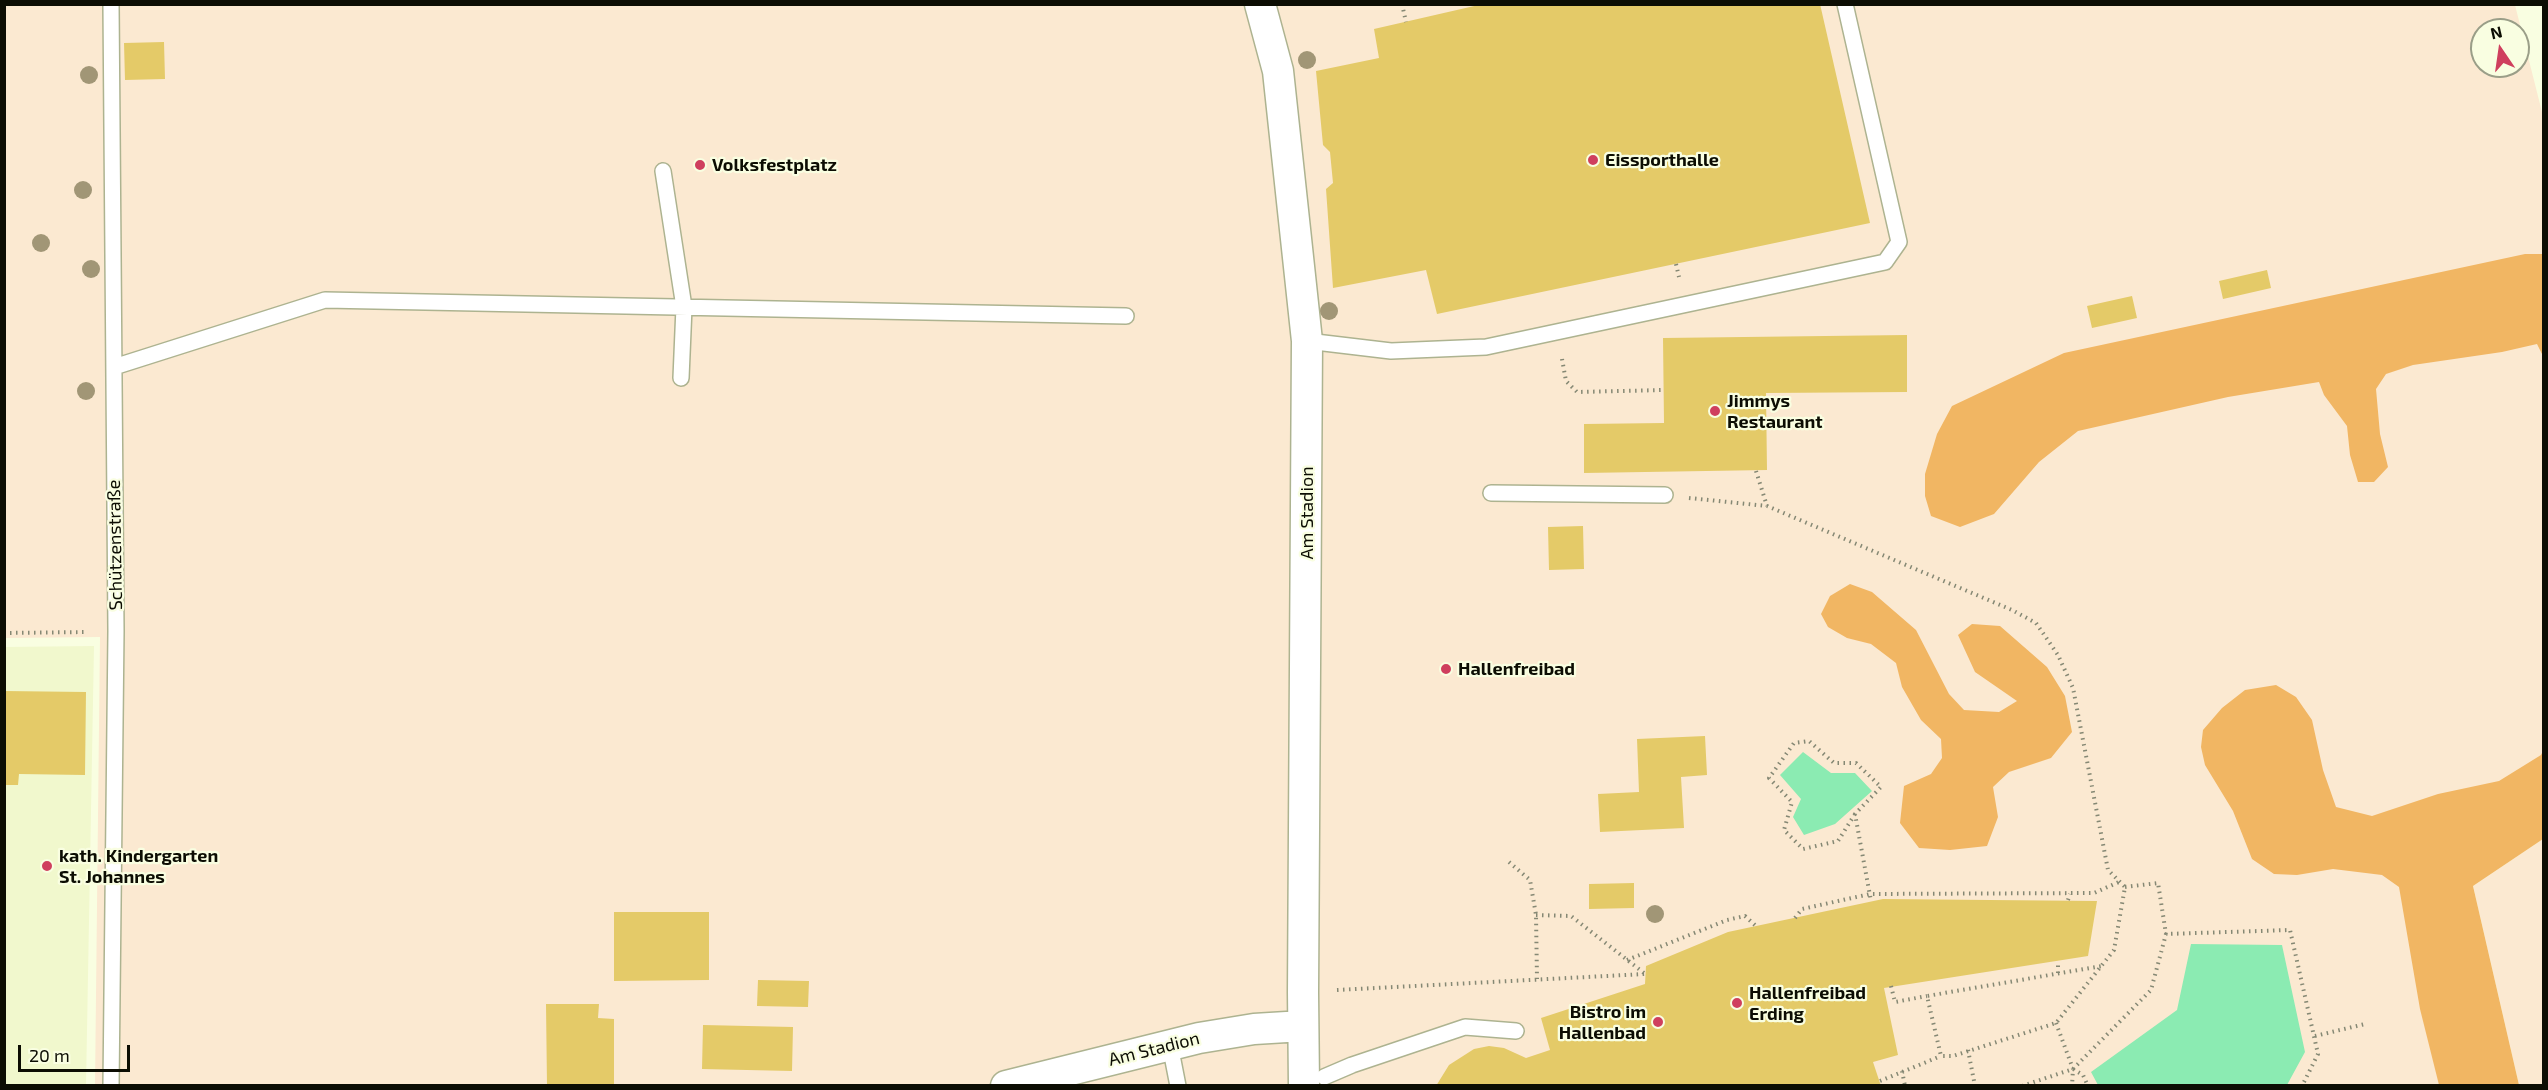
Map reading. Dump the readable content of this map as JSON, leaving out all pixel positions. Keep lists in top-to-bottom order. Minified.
{"streets":{"street":["Am Stadion"],"lane":["Schützenstraße"]},"places":["Eissporthalle","Volksfestplatz","Jimmys Restaurant","Hallenfreibad","kath. Kindergarten St. Johannes","Hallenfreibad Erding","Bistro im Hallenbad"],"scale_bar":"20 m","north":"top"}
